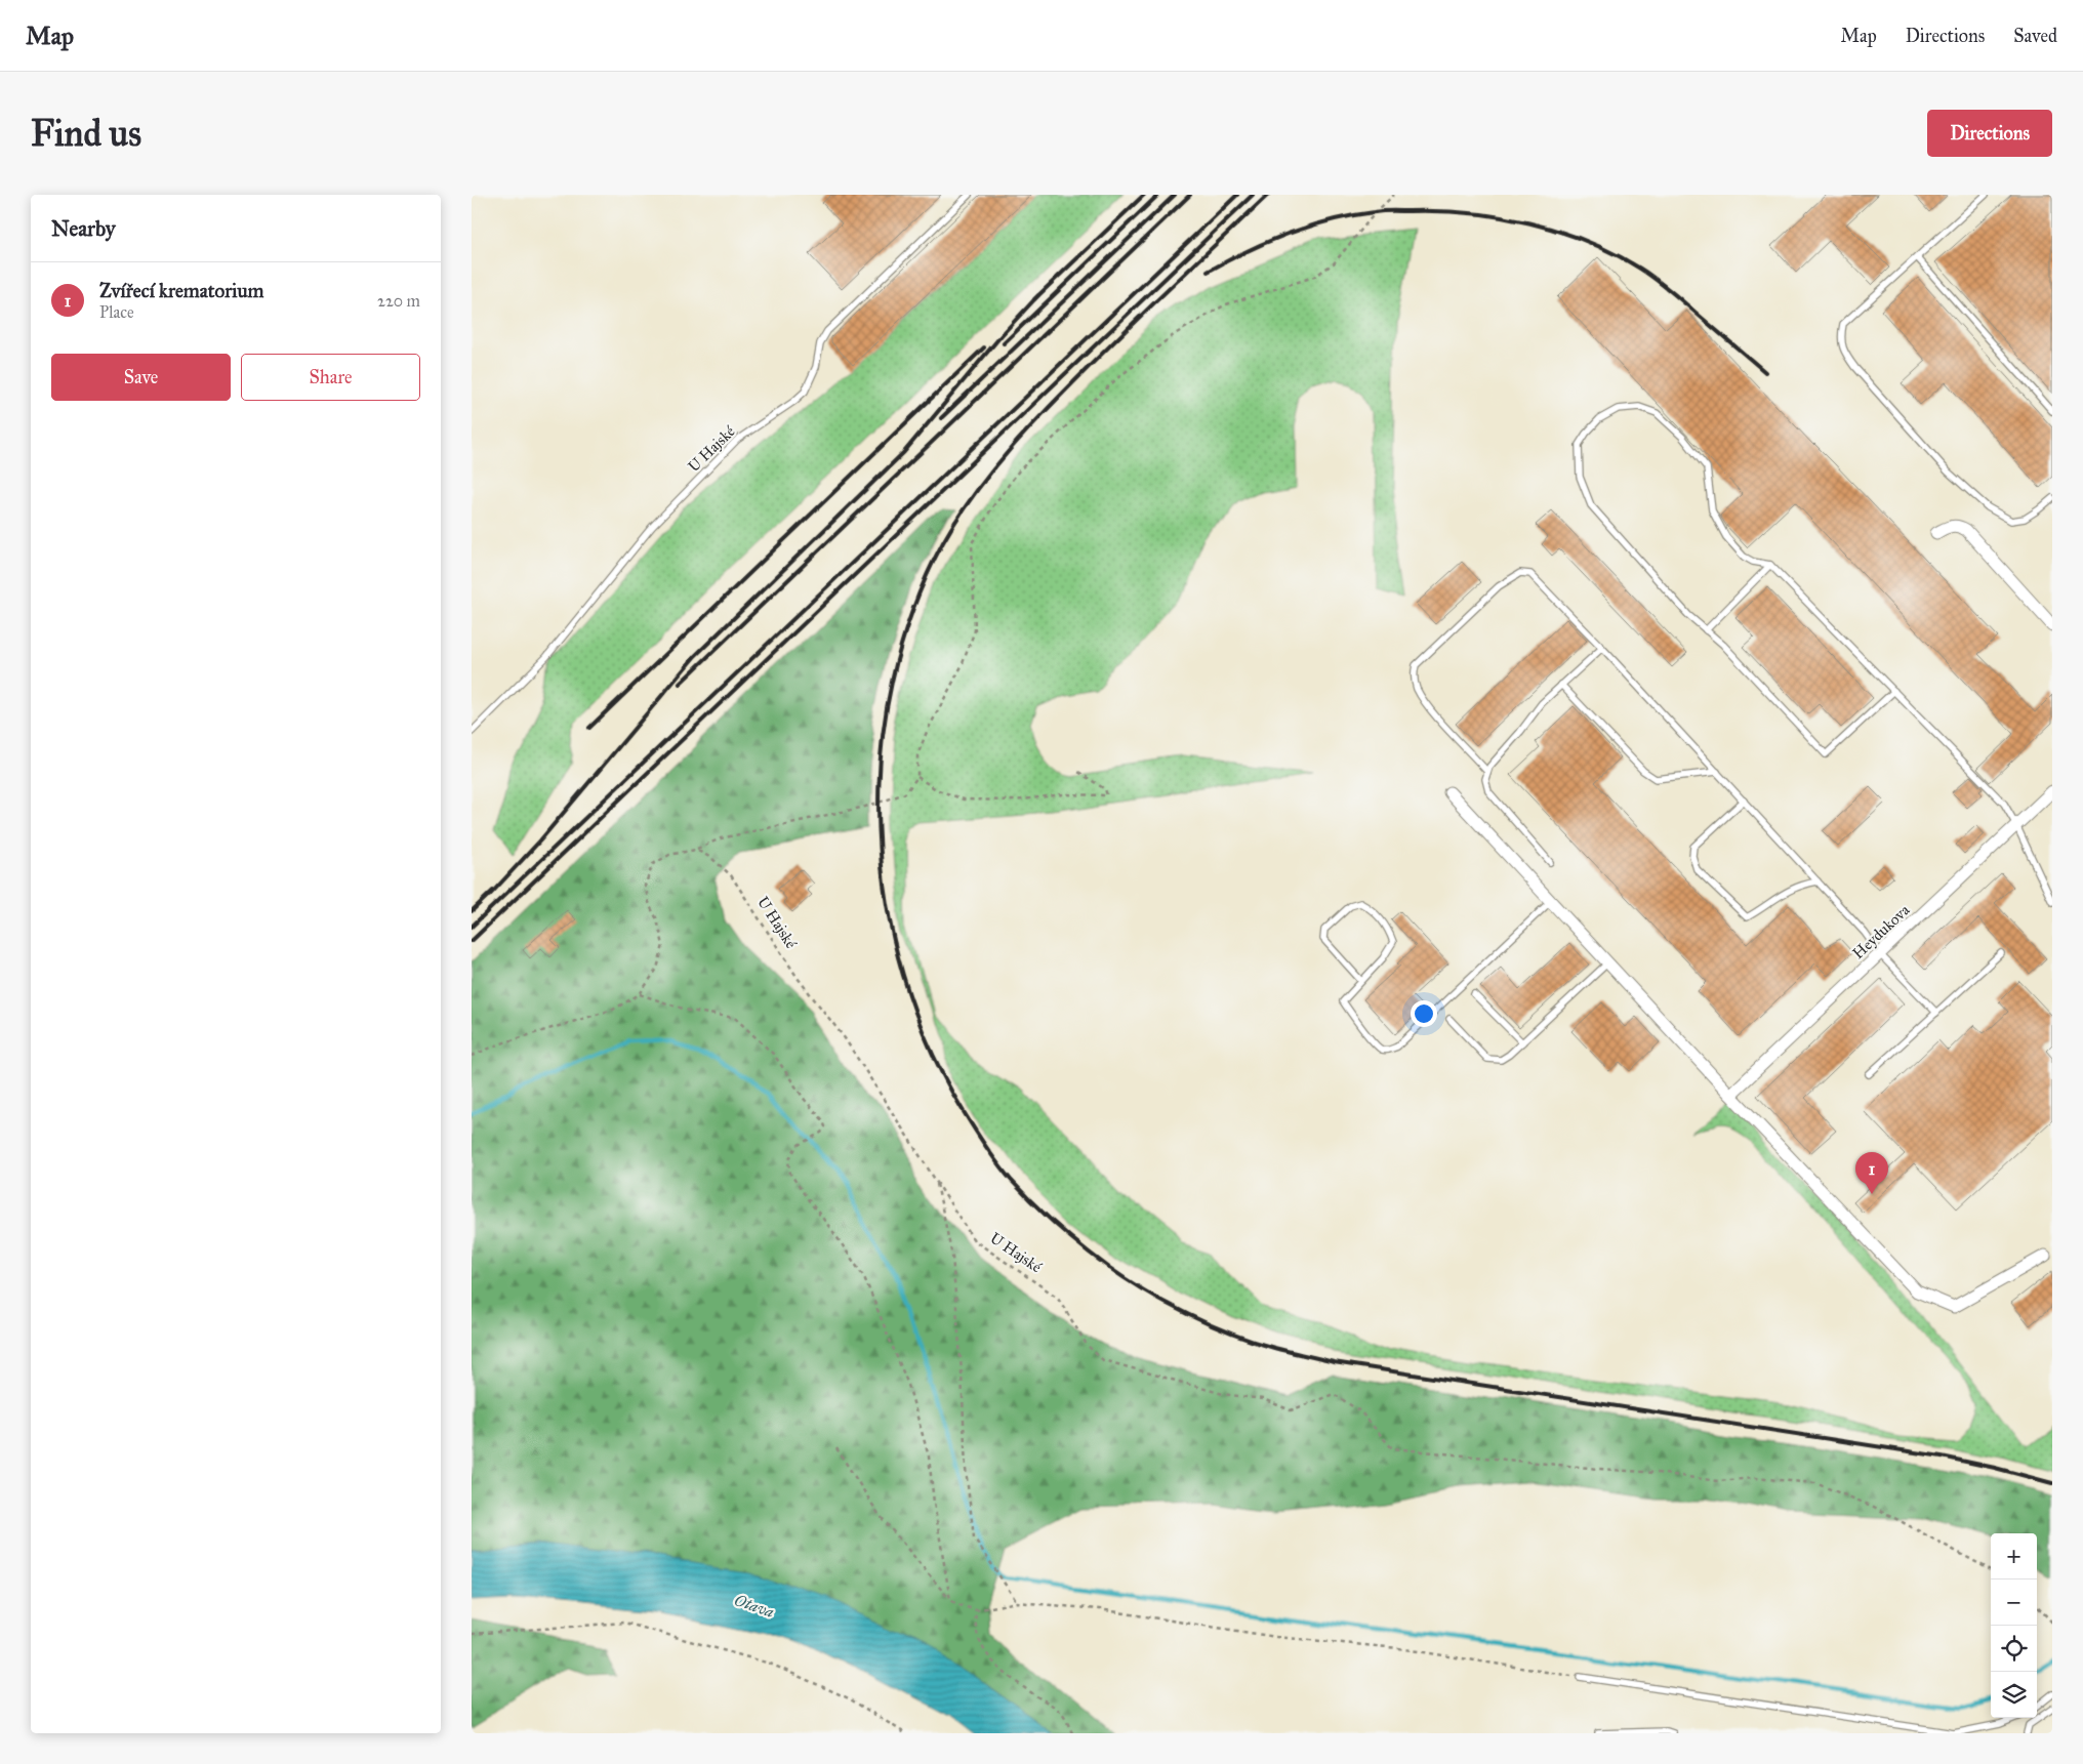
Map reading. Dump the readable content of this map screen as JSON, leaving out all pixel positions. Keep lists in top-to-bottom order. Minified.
{"streets":{"street":["Heydukova"],"lane":["U Hajské"]},"water":["Otava"],"page":{"header":"Map","nav":["Map","Directions","Saved"],"buttons":["Directions",["Save","Share"]],"title":"Find us","heading":"Nearby","list":[{"mark":"1","name":"Zvířecí krematorium","note":"Place","value":"220 m"}],"pins":"1","map_buttons":["+","−"]}}
